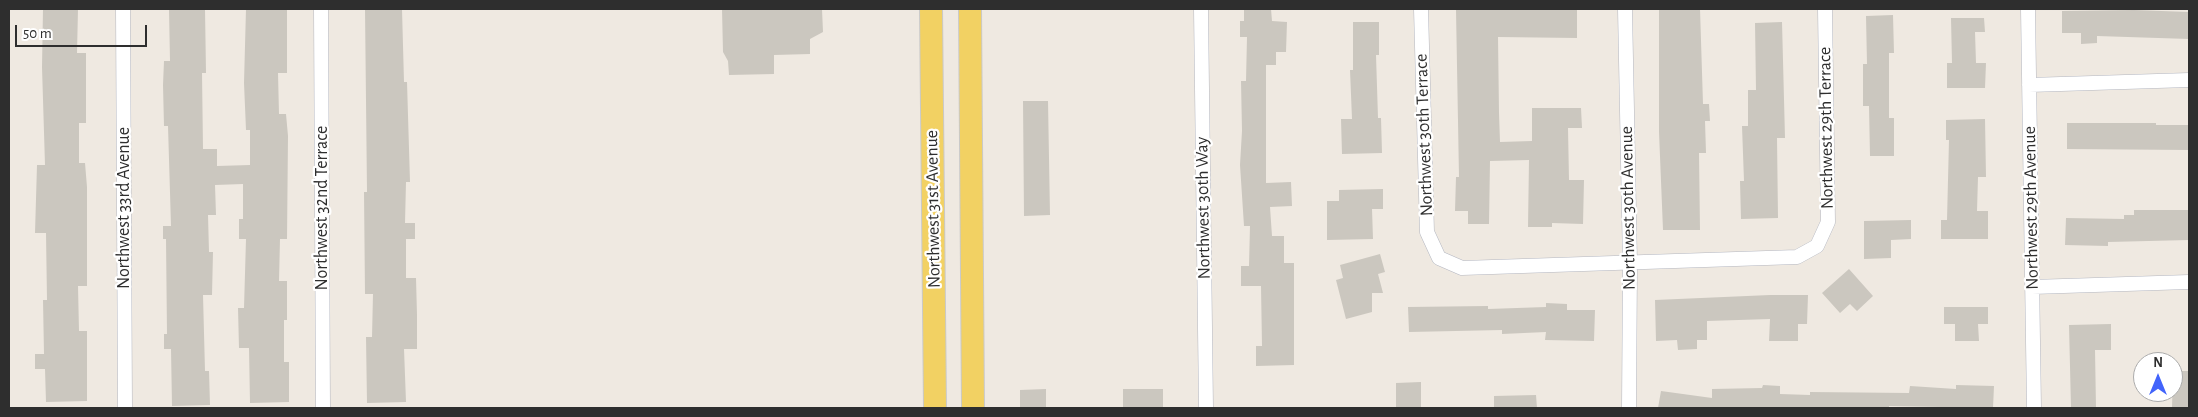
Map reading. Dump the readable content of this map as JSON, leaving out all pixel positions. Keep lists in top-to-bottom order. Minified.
{"streets":{"main road":["Northwest 31st Avenue"],"street":["Northwest 29th Terrace","Northwest 30th Terrace","Northwest 33rd Avenue","Northwest 32nd Terrace","Northwest 30th Way","Northwest 30th Avenue","Northwest 29th Avenue"]},"crossings":[["Northwest 29th Terrace","Northwest 30th Terrace"],["Northwest 29th Terrace","Northwest 30th Avenue"],["Northwest 30th Terrace","Northwest 30th Avenue"]],"scale_bar":"50 m","north":"top"}
